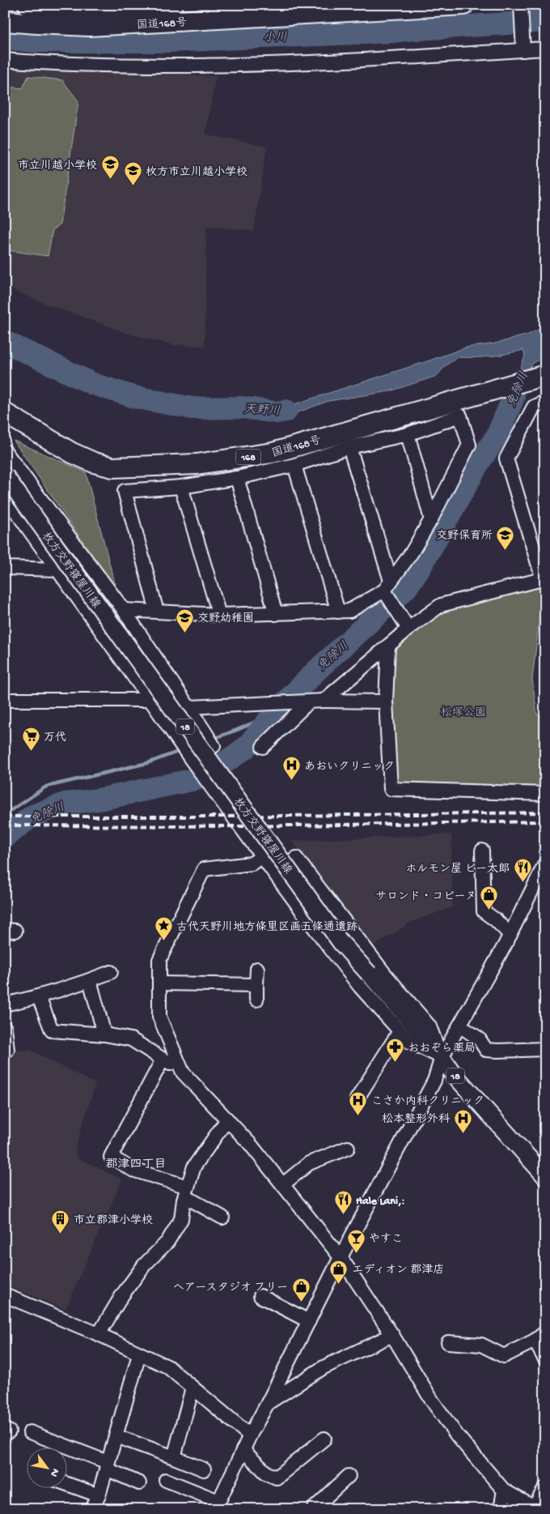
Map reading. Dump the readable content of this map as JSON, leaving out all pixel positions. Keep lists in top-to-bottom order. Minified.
{"streets":{"highway":["国道168号","168"],"main road":["枚方交野寝屋川線","18"]},"districts":["郡津四丁目"],"water":["小川","免除川","天野川"],"parks":["松塚公園"],"places":{"school or university":["市立川越小学校","枚方市立川越小学校","交野保育所","交野幼稚園"],"supermarket":["万代"],"hospital":["あおいクリニック","こさか内科クリニック","松本整形外科"],"restaurant":["ホルモン屋 ピー太郎","Hale Lani,:"],"shop":["サロンド・コピーヌ","エディオン 郡津店","ヘアースタジオ フリー"],"place":["古代天野川地方條里区画五條通遺跡"],"pharmacy":["おおぞら薬局"],"building":["市立郡津小学校"],"bar":["やすこ"]},"north":"bottom right"}
